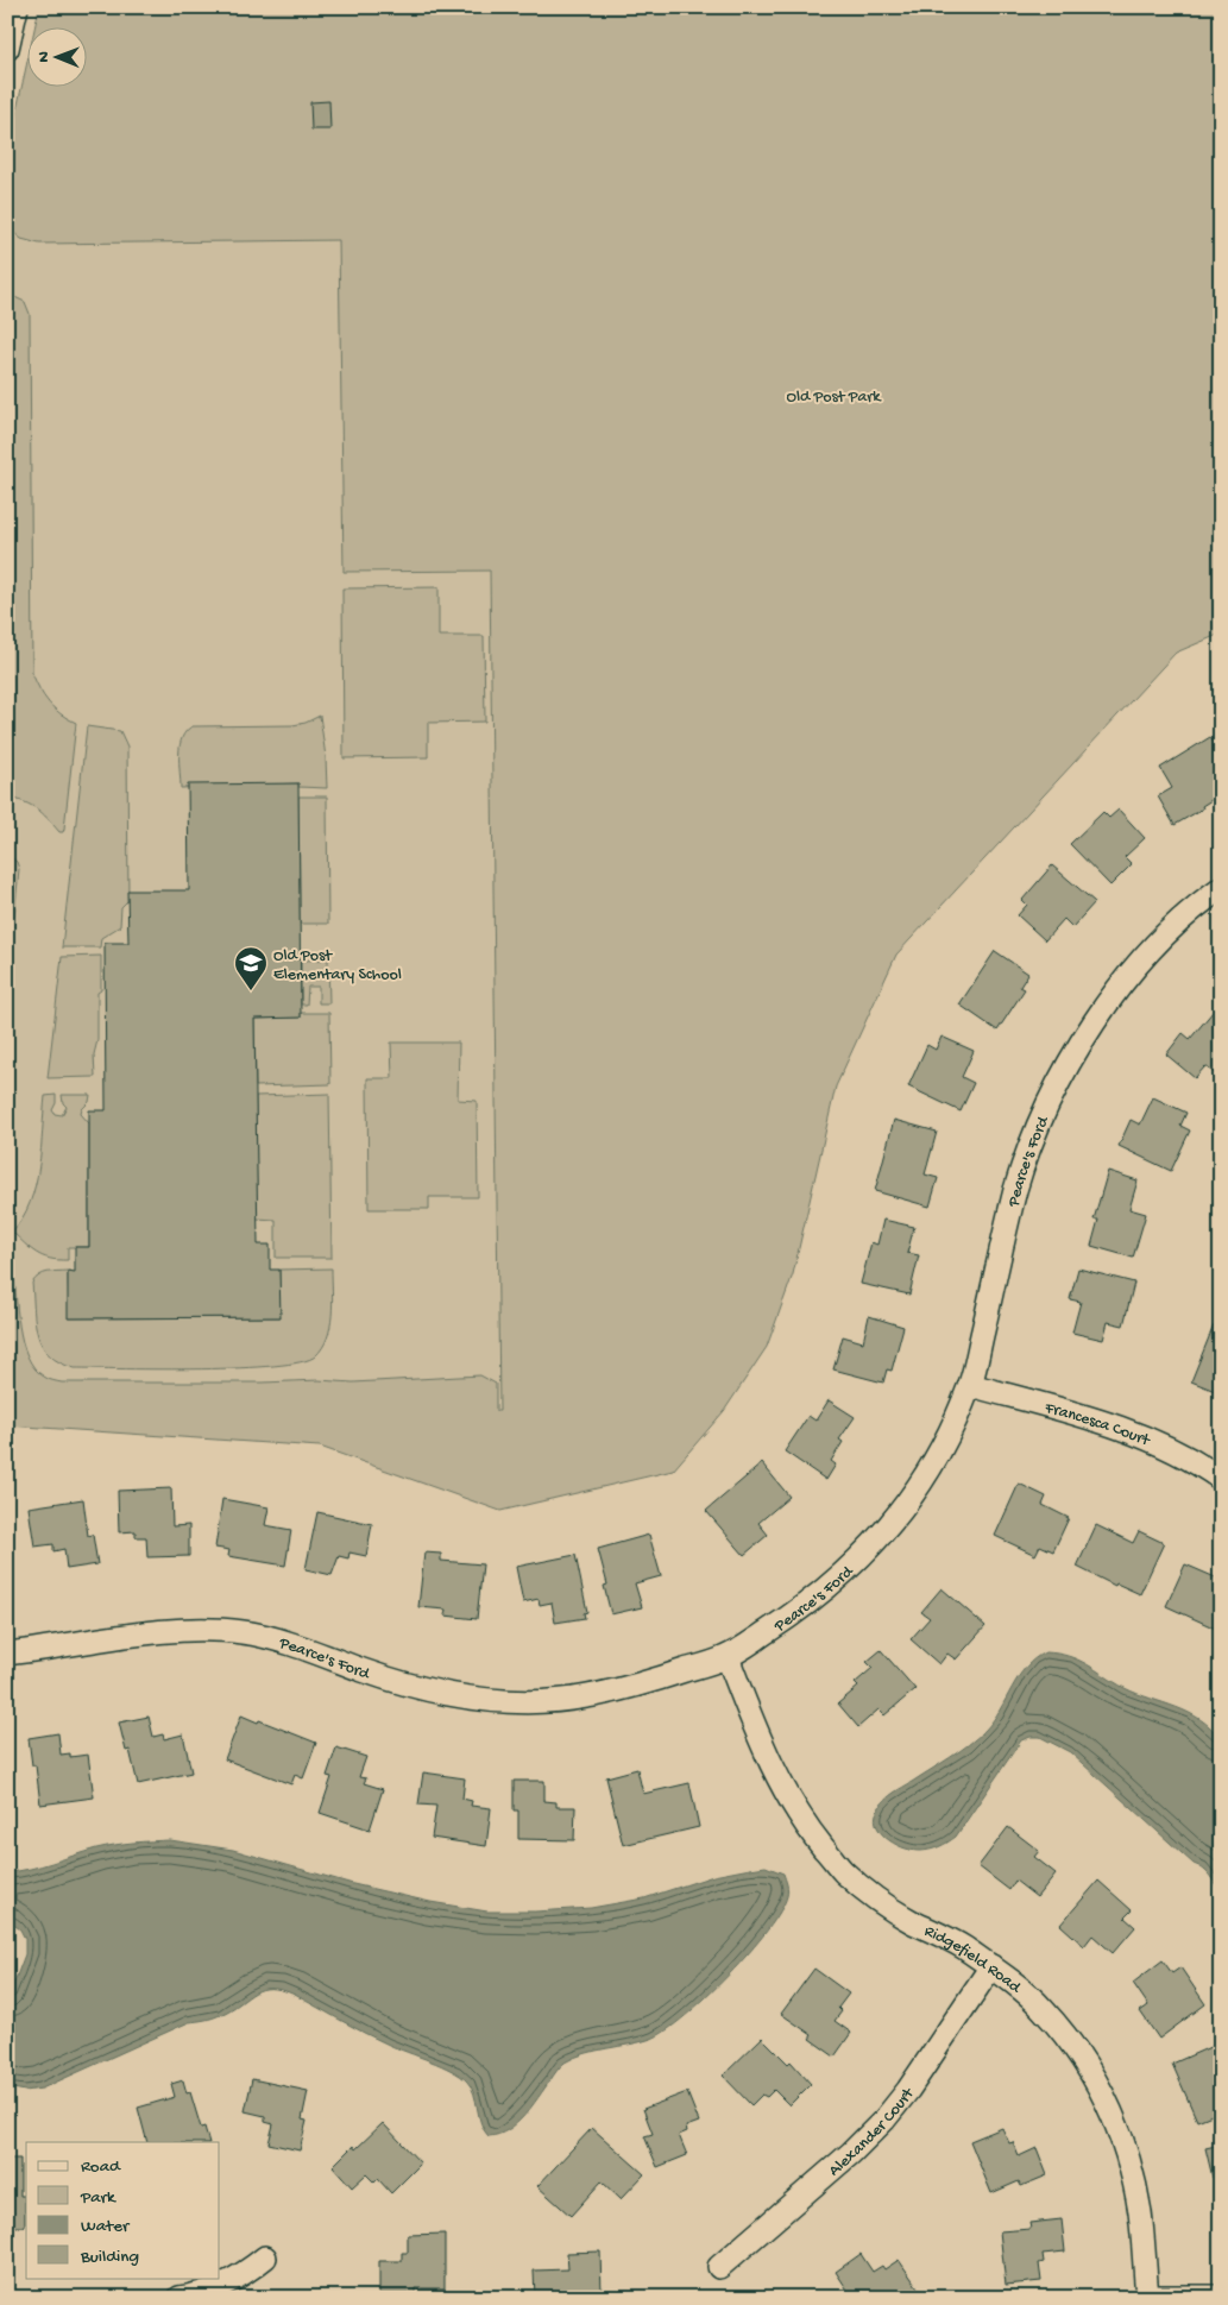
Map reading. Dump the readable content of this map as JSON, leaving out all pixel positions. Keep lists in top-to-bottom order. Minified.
{"streets":{"street":["Pearce's Ford","Francesca Court","Ridgefield Road","Alexander Court"]},"crossings":[["Pearce's Ford","Francesca Court"],["Pearce's Ford","Ridgefield Road"],["Ridgefield Road","Alexander Court"]],"parks":["Old Post Park"],"places":{"school or university":["Old Post Elementary School"]},"legend":["Road","Park","Water","Building"],"north":"left"}
